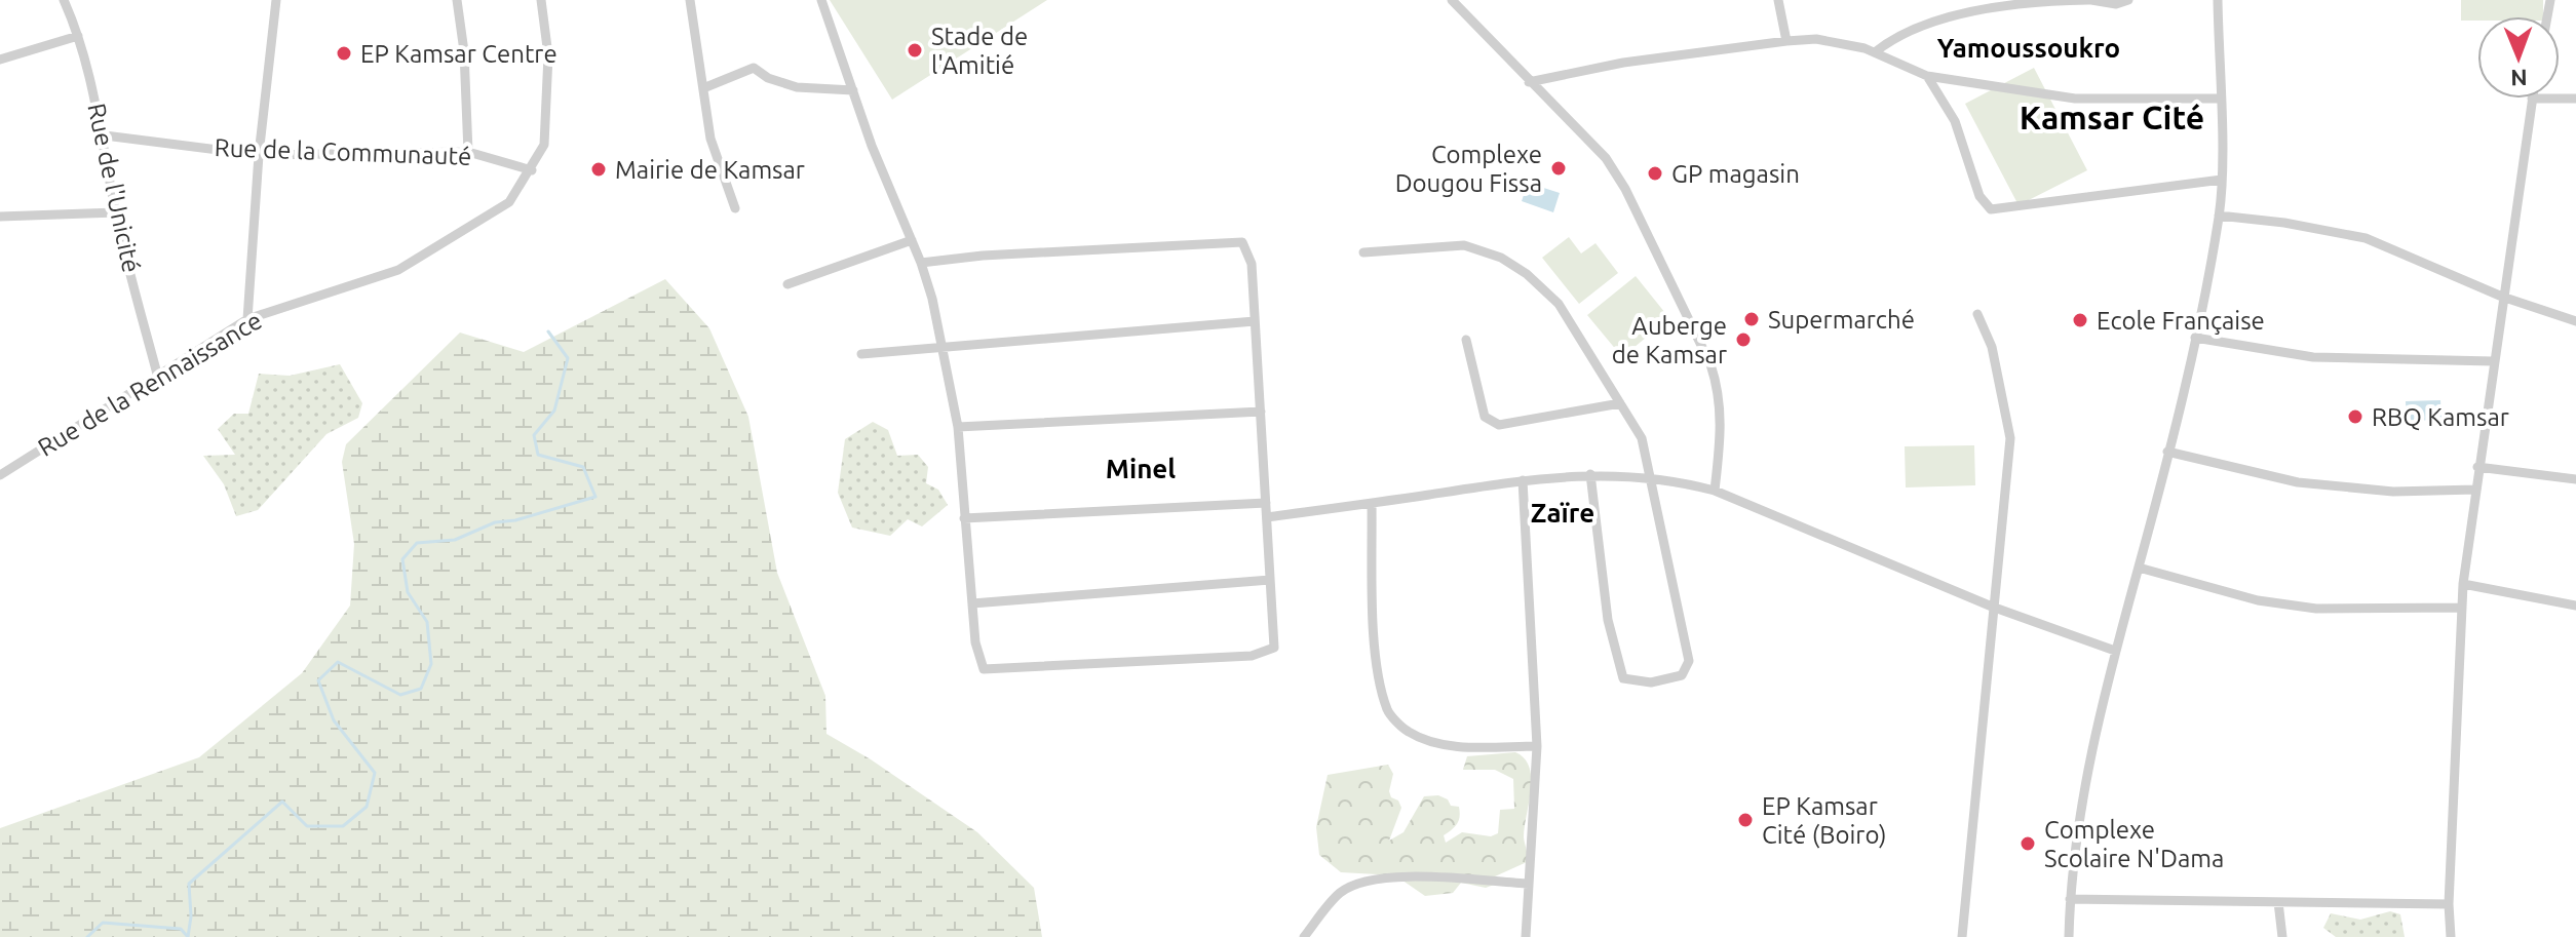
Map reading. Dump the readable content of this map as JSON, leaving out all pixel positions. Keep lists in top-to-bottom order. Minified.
{"streets":{"street":["Rue de la Communauté","Rue de l'Unicité","Rue de la Rennaissance"]},"crossings":[["Rue de la Communauté","Rue de l'Unicité"],["Rue de la Communauté","Rue de la Rennaissance"],["Rue de l'Unicité","Rue de la Rennaissance"]],"districts":["Yamoussoukro","Kamsar Cité","Minel","Zaïre"],"places":["Stade de l'Amitié","EP Kamsar Centre","Complexe Dougou Fissa","Mairie de Kamsar","GP magasin","Supermarché","Ecole Française","Auberge de Kamsar","RBQ Kamsar","EP Kamsar Cité (Boiro)","Complexe Scolaire N'Dama"],"north":"bottom"}
